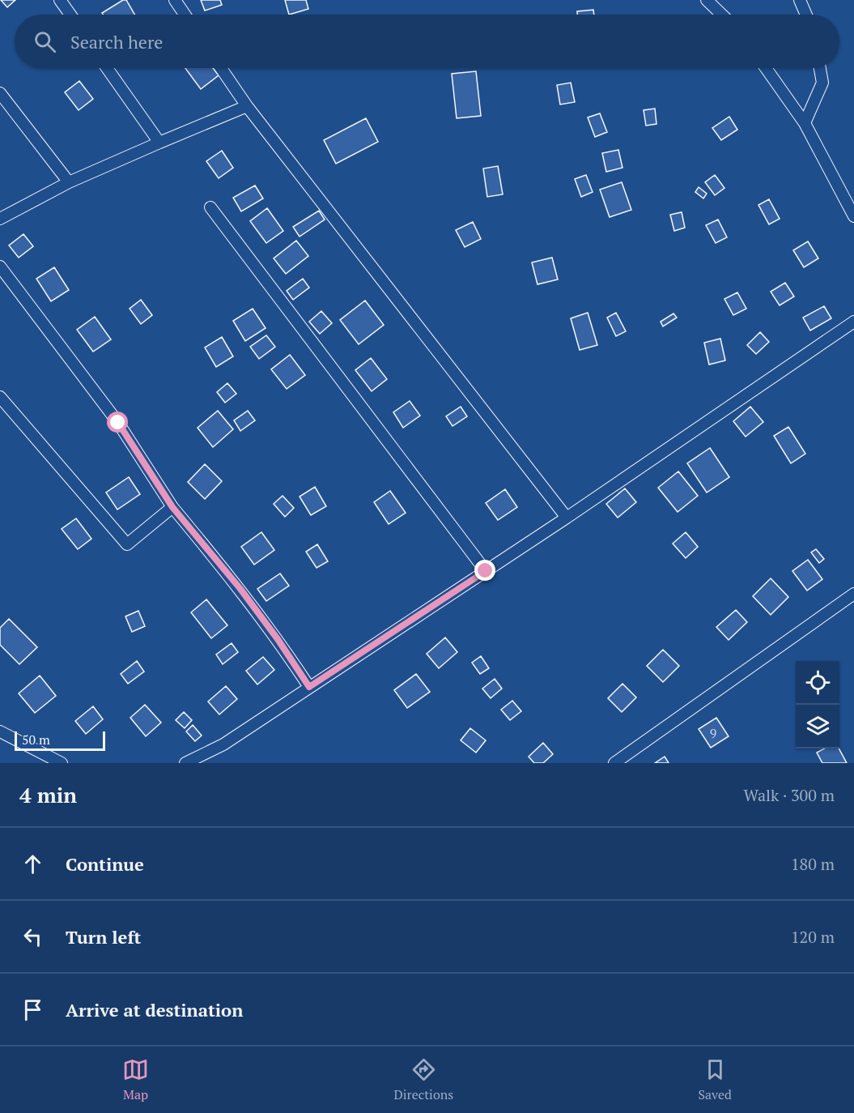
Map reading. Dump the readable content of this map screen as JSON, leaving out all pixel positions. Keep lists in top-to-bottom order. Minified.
{"house_numbers":["9"],"scale_bar":"50 m","page":{"search":"Search here","scale":"50 m","heading":["4 min","Walk · 300 m"],"list":[["Continue","180 m"],["Turn left","120 m"],"Arrive at destination"],"nav":["Map","Directions","Saved"]}}
